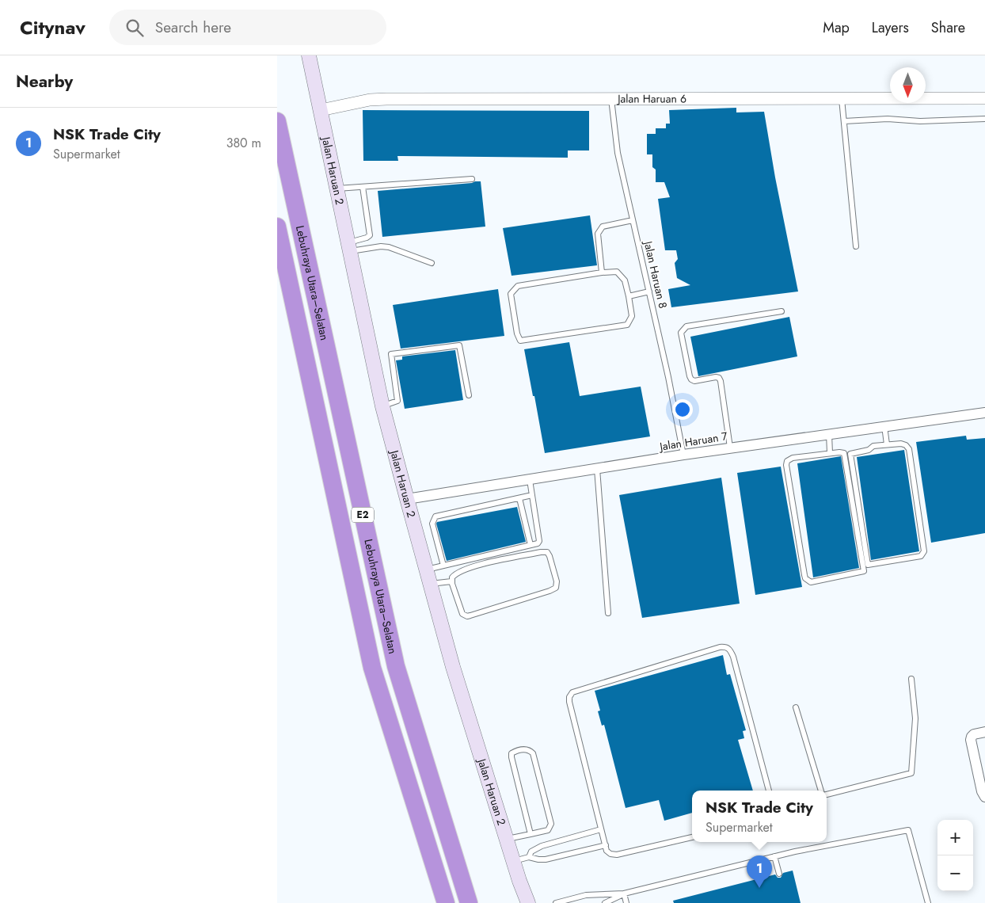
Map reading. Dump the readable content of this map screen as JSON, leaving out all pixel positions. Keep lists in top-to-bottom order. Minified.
{"streets":{"highway":["Lebuhraya Utara–Selatan","E2"],"main road":["Jalan Haruan 2"],"street":["Jalan Haruan 6","Jalan Haruan 7"],"lane":["Jalan Haruan 8"]},"crossings":[["Jalan Haruan 6","Jalan Haruan 2"],["Jalan Haruan 6","Jalan Haruan 8"],["Jalan Haruan 2","Jalan Haruan 7"],["Jalan Haruan 8","Jalan Haruan 7"]],"north":"bottom","page":{"header":"Citynav","search":"Search here","nav":["Map","Layers","Share"],"heading":"Nearby","list":[{"mark":"1","name":"NSK Trade City","note":"Supermarket","value":"380 m"}],"popup":["NSK Trade City","Supermarket"],"map_buttons":["+","−"],"pins":"1"}}
